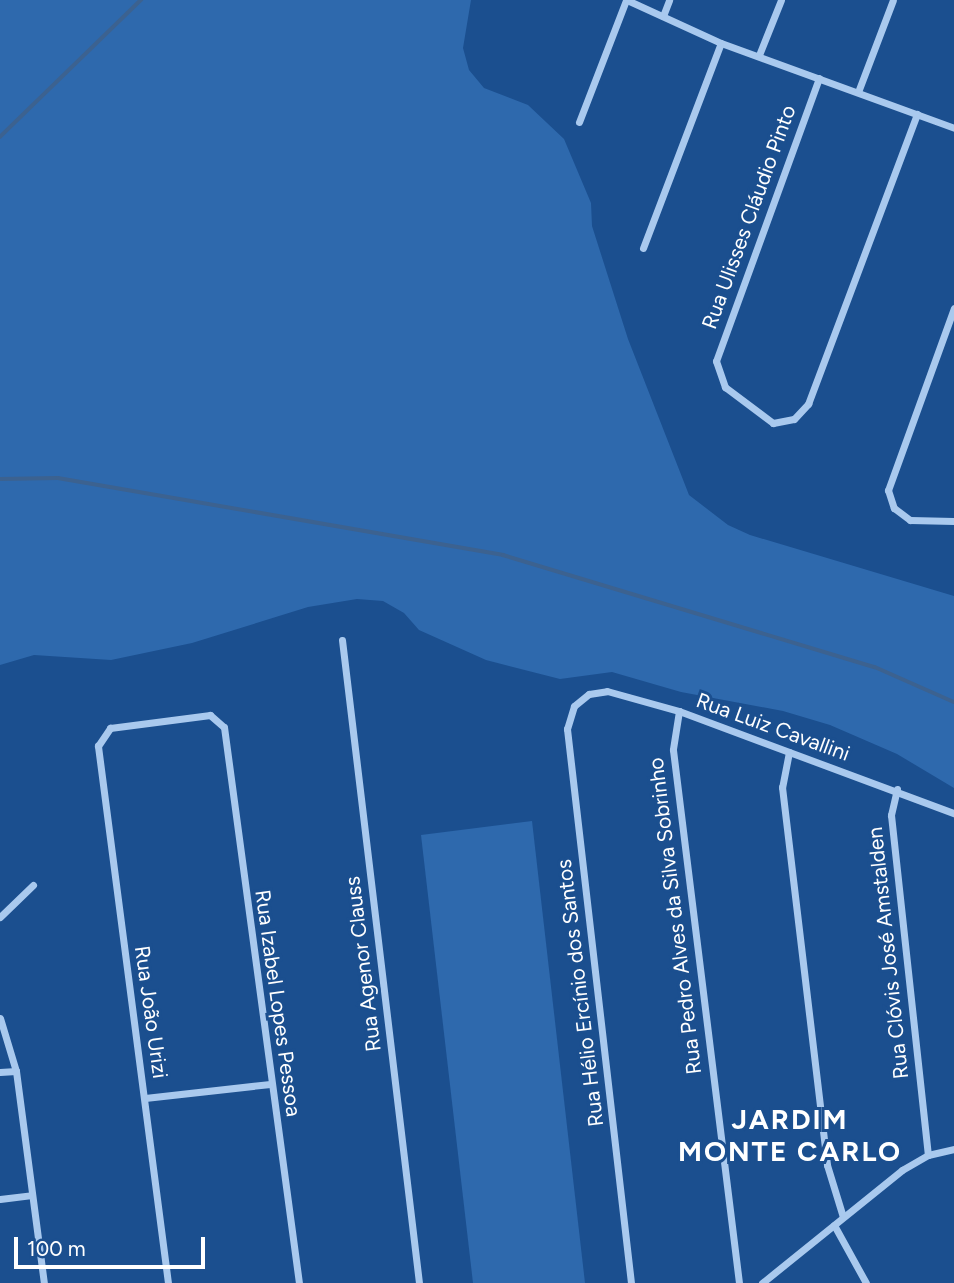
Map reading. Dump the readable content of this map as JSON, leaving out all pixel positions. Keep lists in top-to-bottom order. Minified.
{"streets":{"street":["Rua Ulisses Cláudio Pinto","Rua Luiz Cavallini","Rua Pedro Alves da Silva Sobrinho","Rua Clóvis José Amstalden","Rua Agenor Clauss","Rua Hélio Ercínio dos Santos","Rua Izabel Lopes Pessoa","Rua João Urizi"]},"crossings":[["Rua Luiz Cavallini","Rua Pedro Alves da Silva Sobrinho"],["Rua Luiz Cavallini","Rua Clóvis José Amstalden"],["Rua Luiz Cavallini","Rua Hélio Ercínio dos Santos"],["Rua Izabel Lopes Pessoa","Rua João Urizi"]],"districts":["JARDIM MONTE CARLO"],"scale_bar":"100 m"}
